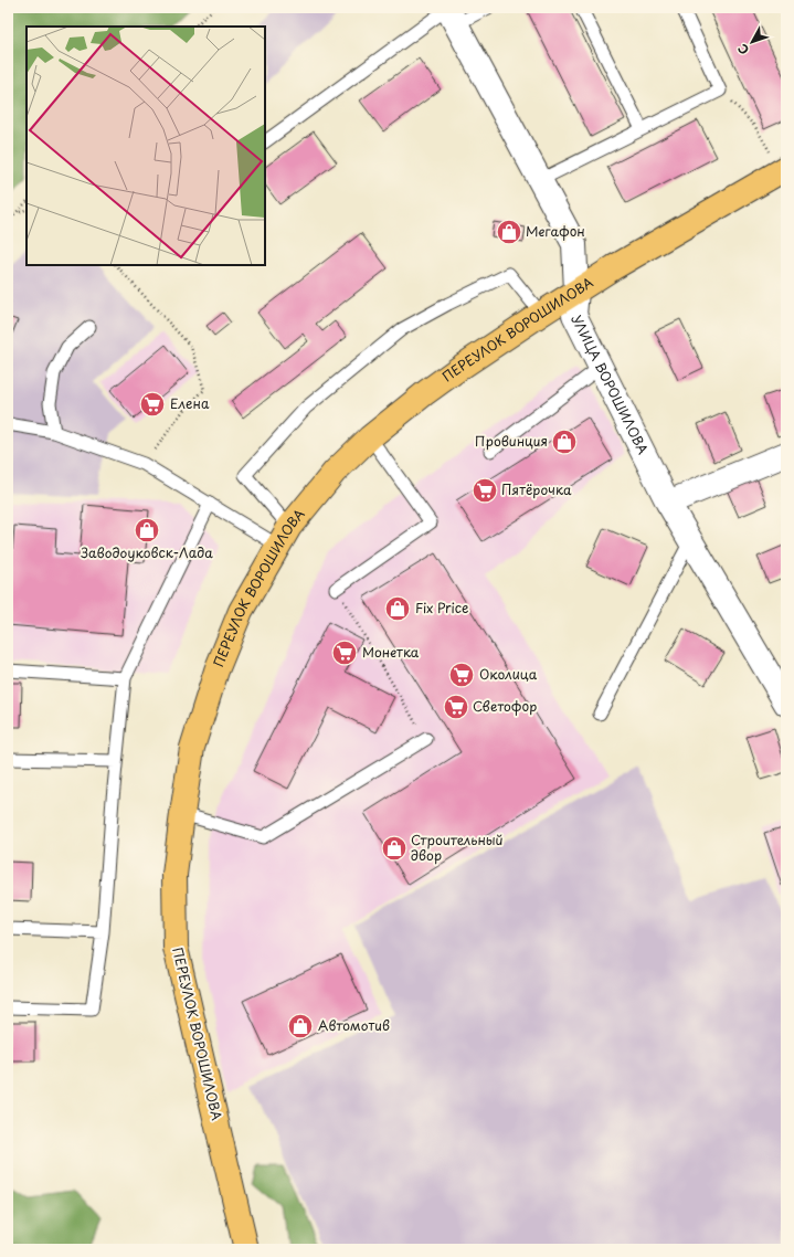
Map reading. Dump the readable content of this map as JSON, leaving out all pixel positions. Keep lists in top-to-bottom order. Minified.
{"streets":{"main road":["ПЕРЕУЛОК ВОРОШИЛОВА"],"street":["УЛИЦА ВОРОШИЛОВА"]},"crossings":[["ПЕРЕУЛОК ВОРОШИЛОВА","УЛИЦА ВОРОШИЛОВА"]],"places":{"shop":["Мегафон","Провинция","Заводоуковск-Лада","Fix Price","Строительный двор","Автомотив"],"supermarket":["Елена","Пятёрочка","Монетка","Околица","Светофор"]},"north":"bottom left"}
